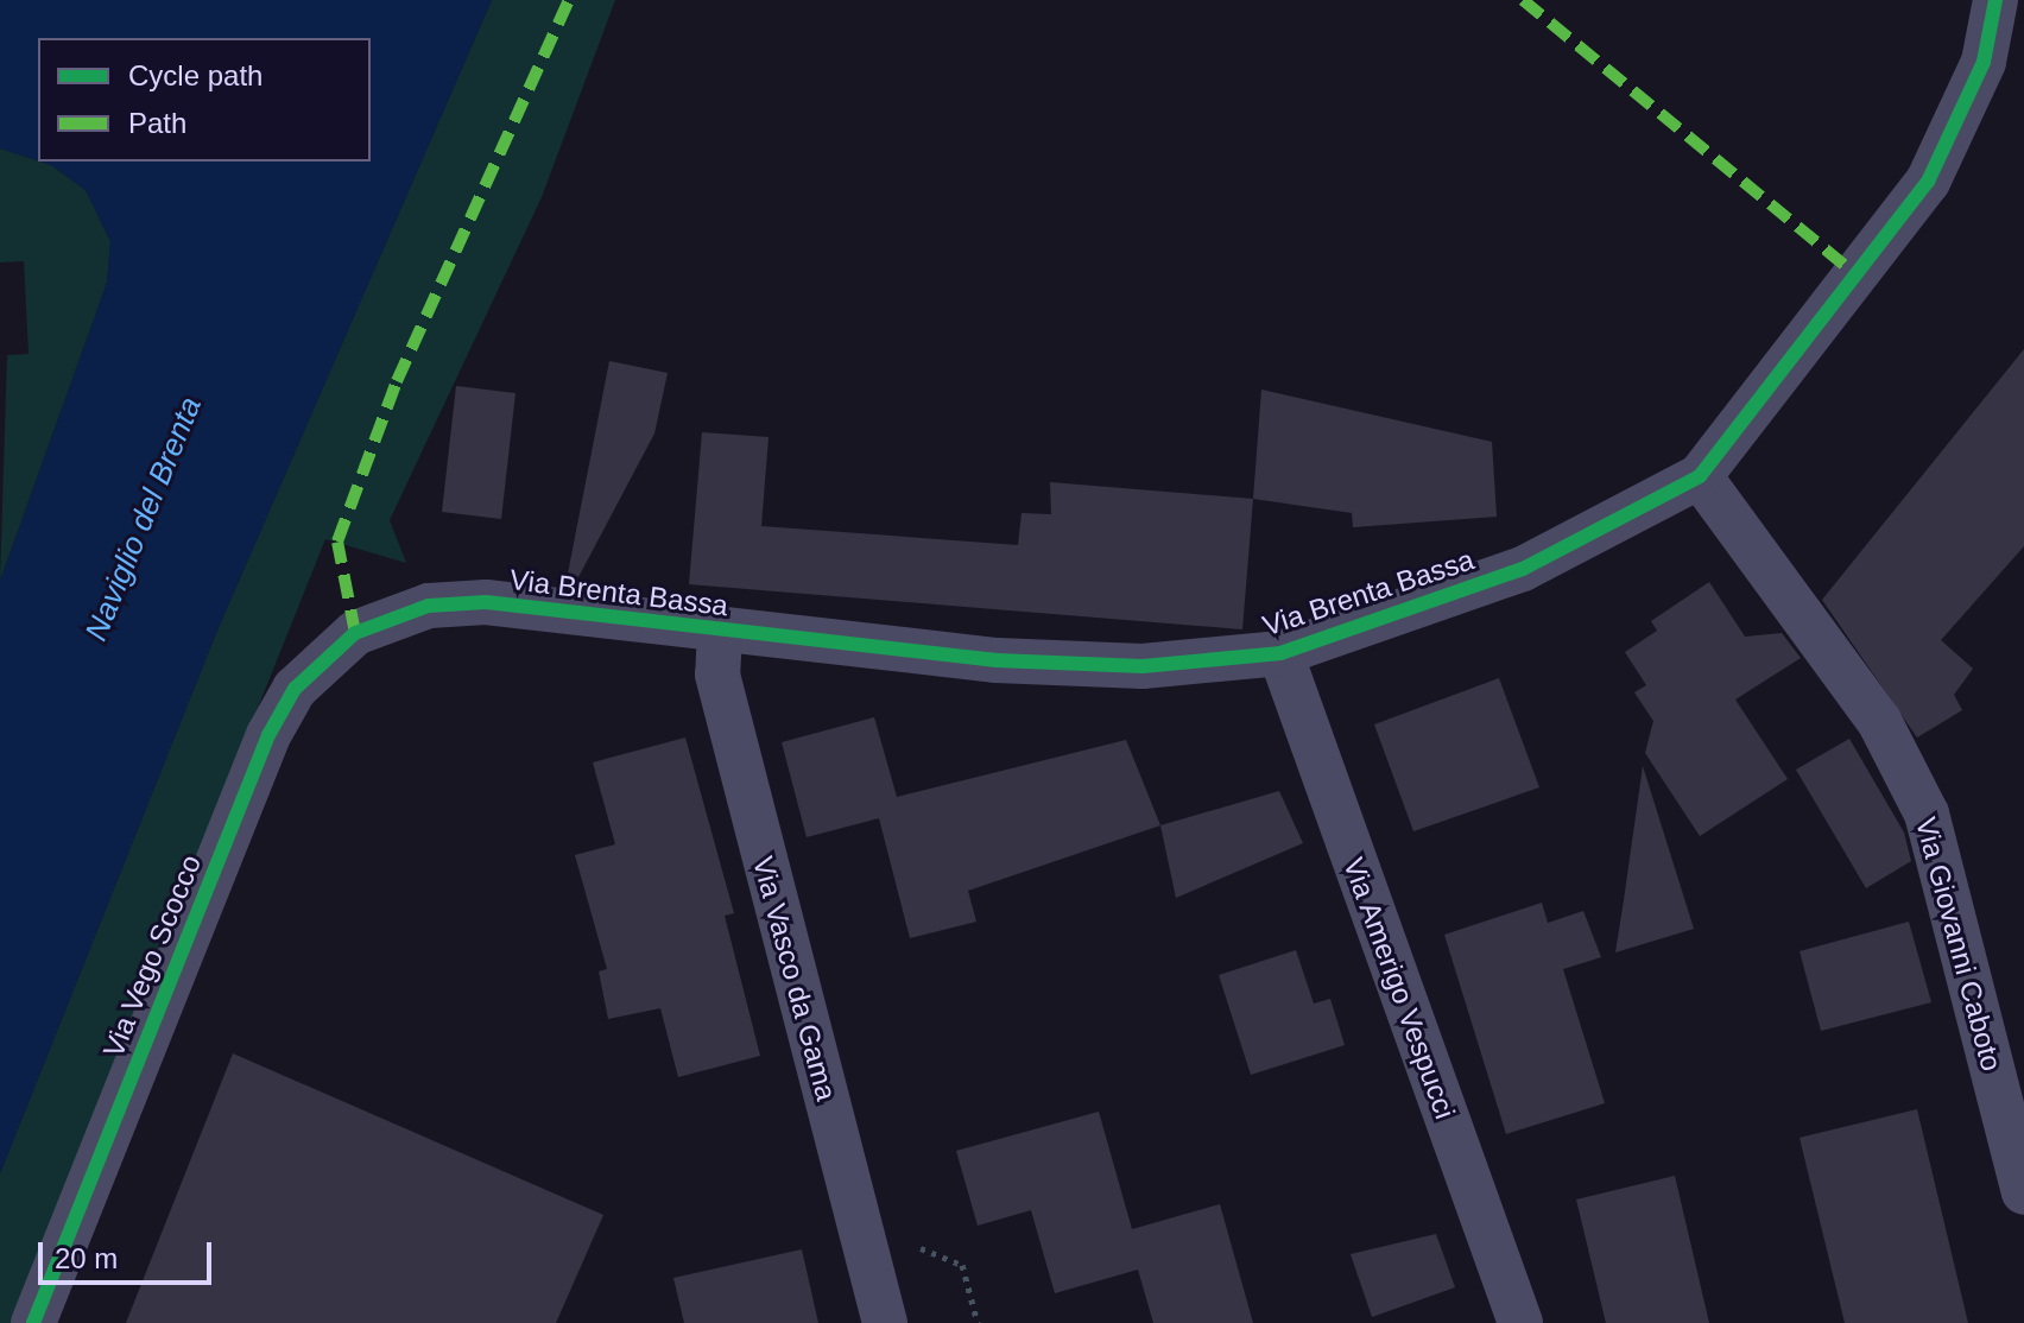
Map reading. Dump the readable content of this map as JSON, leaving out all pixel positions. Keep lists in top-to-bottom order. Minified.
{"streets":{"street":["Via Brenta Bassa","Via Giovanni Caboto","Via Vego Scocco","Via Vasco da Gama","Via Amerigo Vespucci"]},"crossings":[["Via Brenta Bassa","Via Giovanni Caboto"],["Via Brenta Bassa","Via Vego Scocco"],["Via Brenta Bassa","Via Vasco da Gama"],["Via Brenta Bassa","Via Amerigo Vespucci"]],"water":["Naviglio del Brenta"],"legend":["Cycle path","Path"],"scale_bar":"20 m"}
